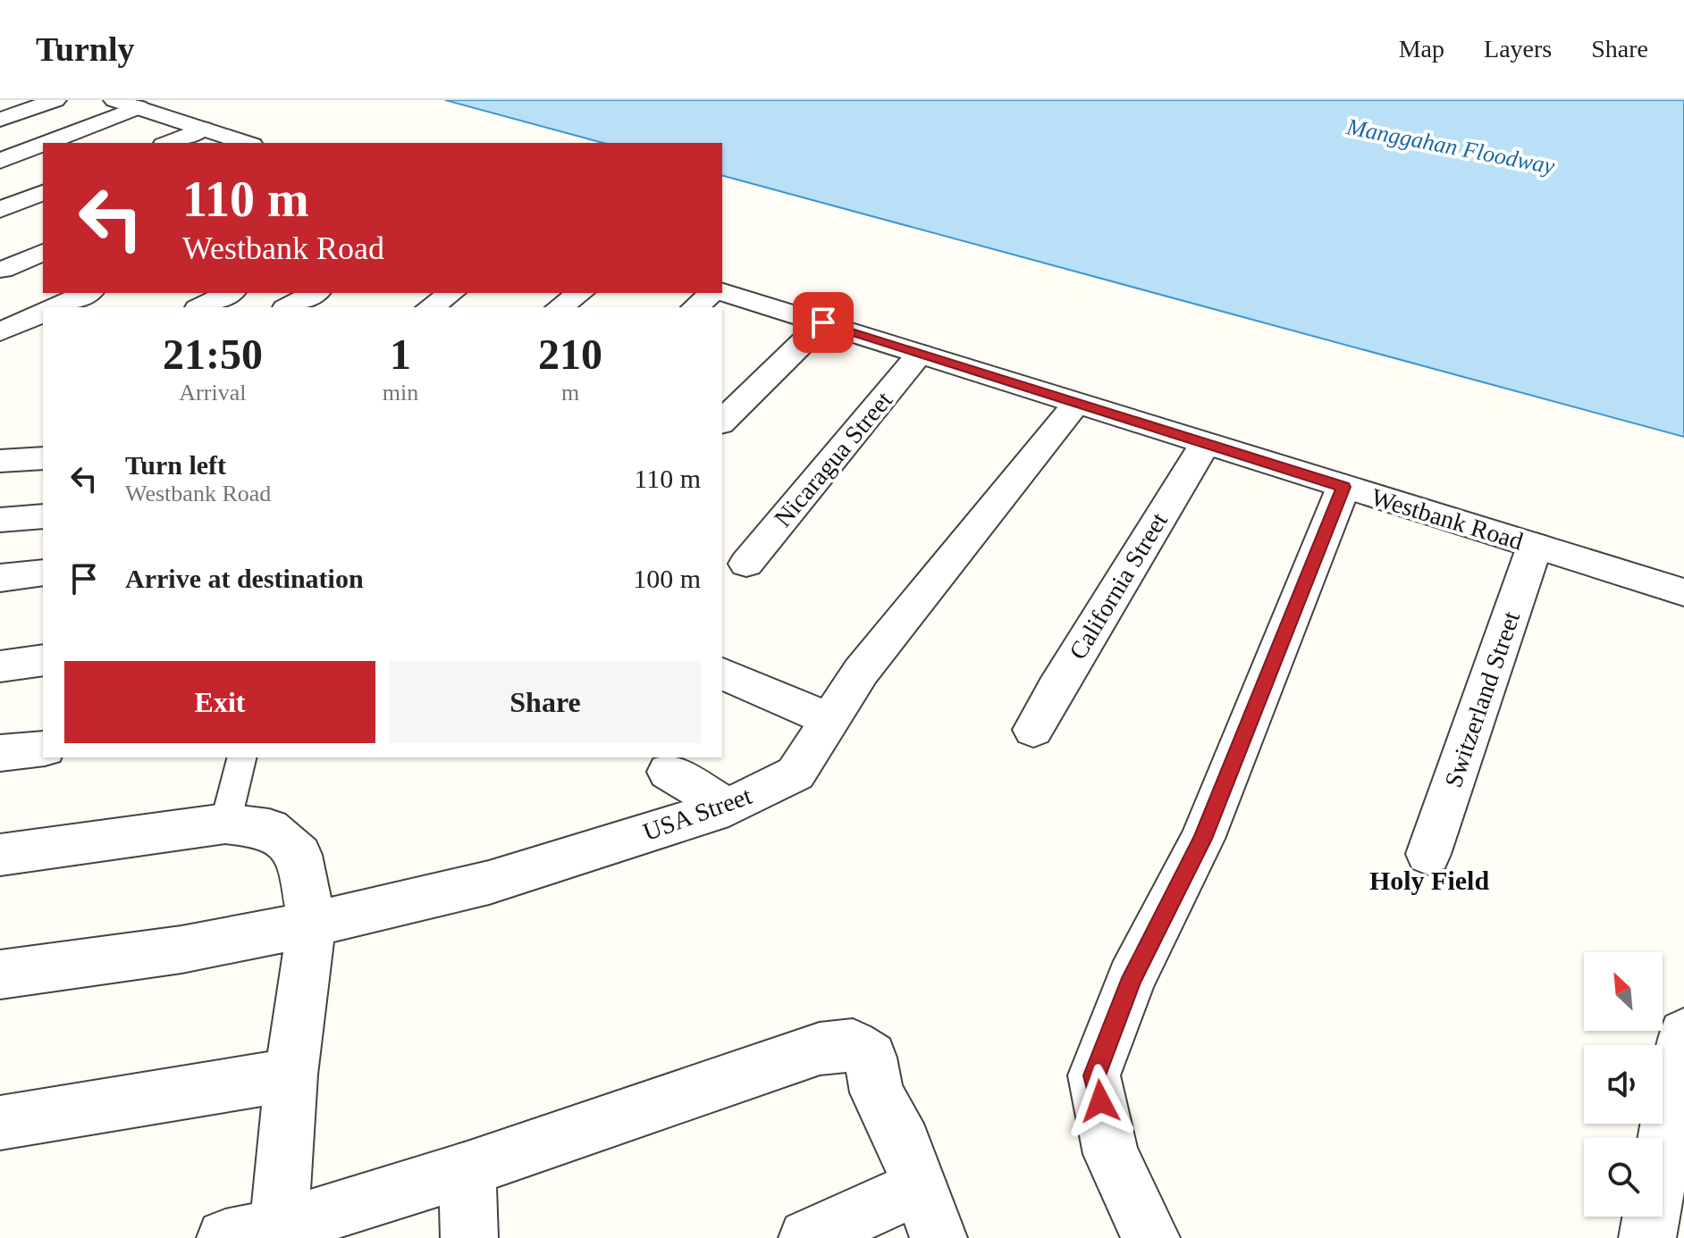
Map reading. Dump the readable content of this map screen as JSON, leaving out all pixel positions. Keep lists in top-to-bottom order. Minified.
{"streets":{"street":["Nicaragua Street","Westbank Road","California Street","Switzerland Street","USA Street"]},"crossings":[["Nicaragua Street","Westbank Road"],["Westbank Road","California Street"],["Westbank Road","Switzerland Street"],["Westbank Road","USA Street"]],"districts":["Holy Field"],"water":["Manggahan Floodway"],"north":"top left","page":{"header":"Turnly","nav":["Map","Layers","Share"],"turn":["110 m","Westbank Road"],"eta":["21:50","Arrival","1","min","210","m"],"list":[{"name":"Turn left","note":"Westbank Road","value":"110 m"},{"name":"Arrive at destination","value":"100 m"}],"buttons":["Exit","Share"]}}
